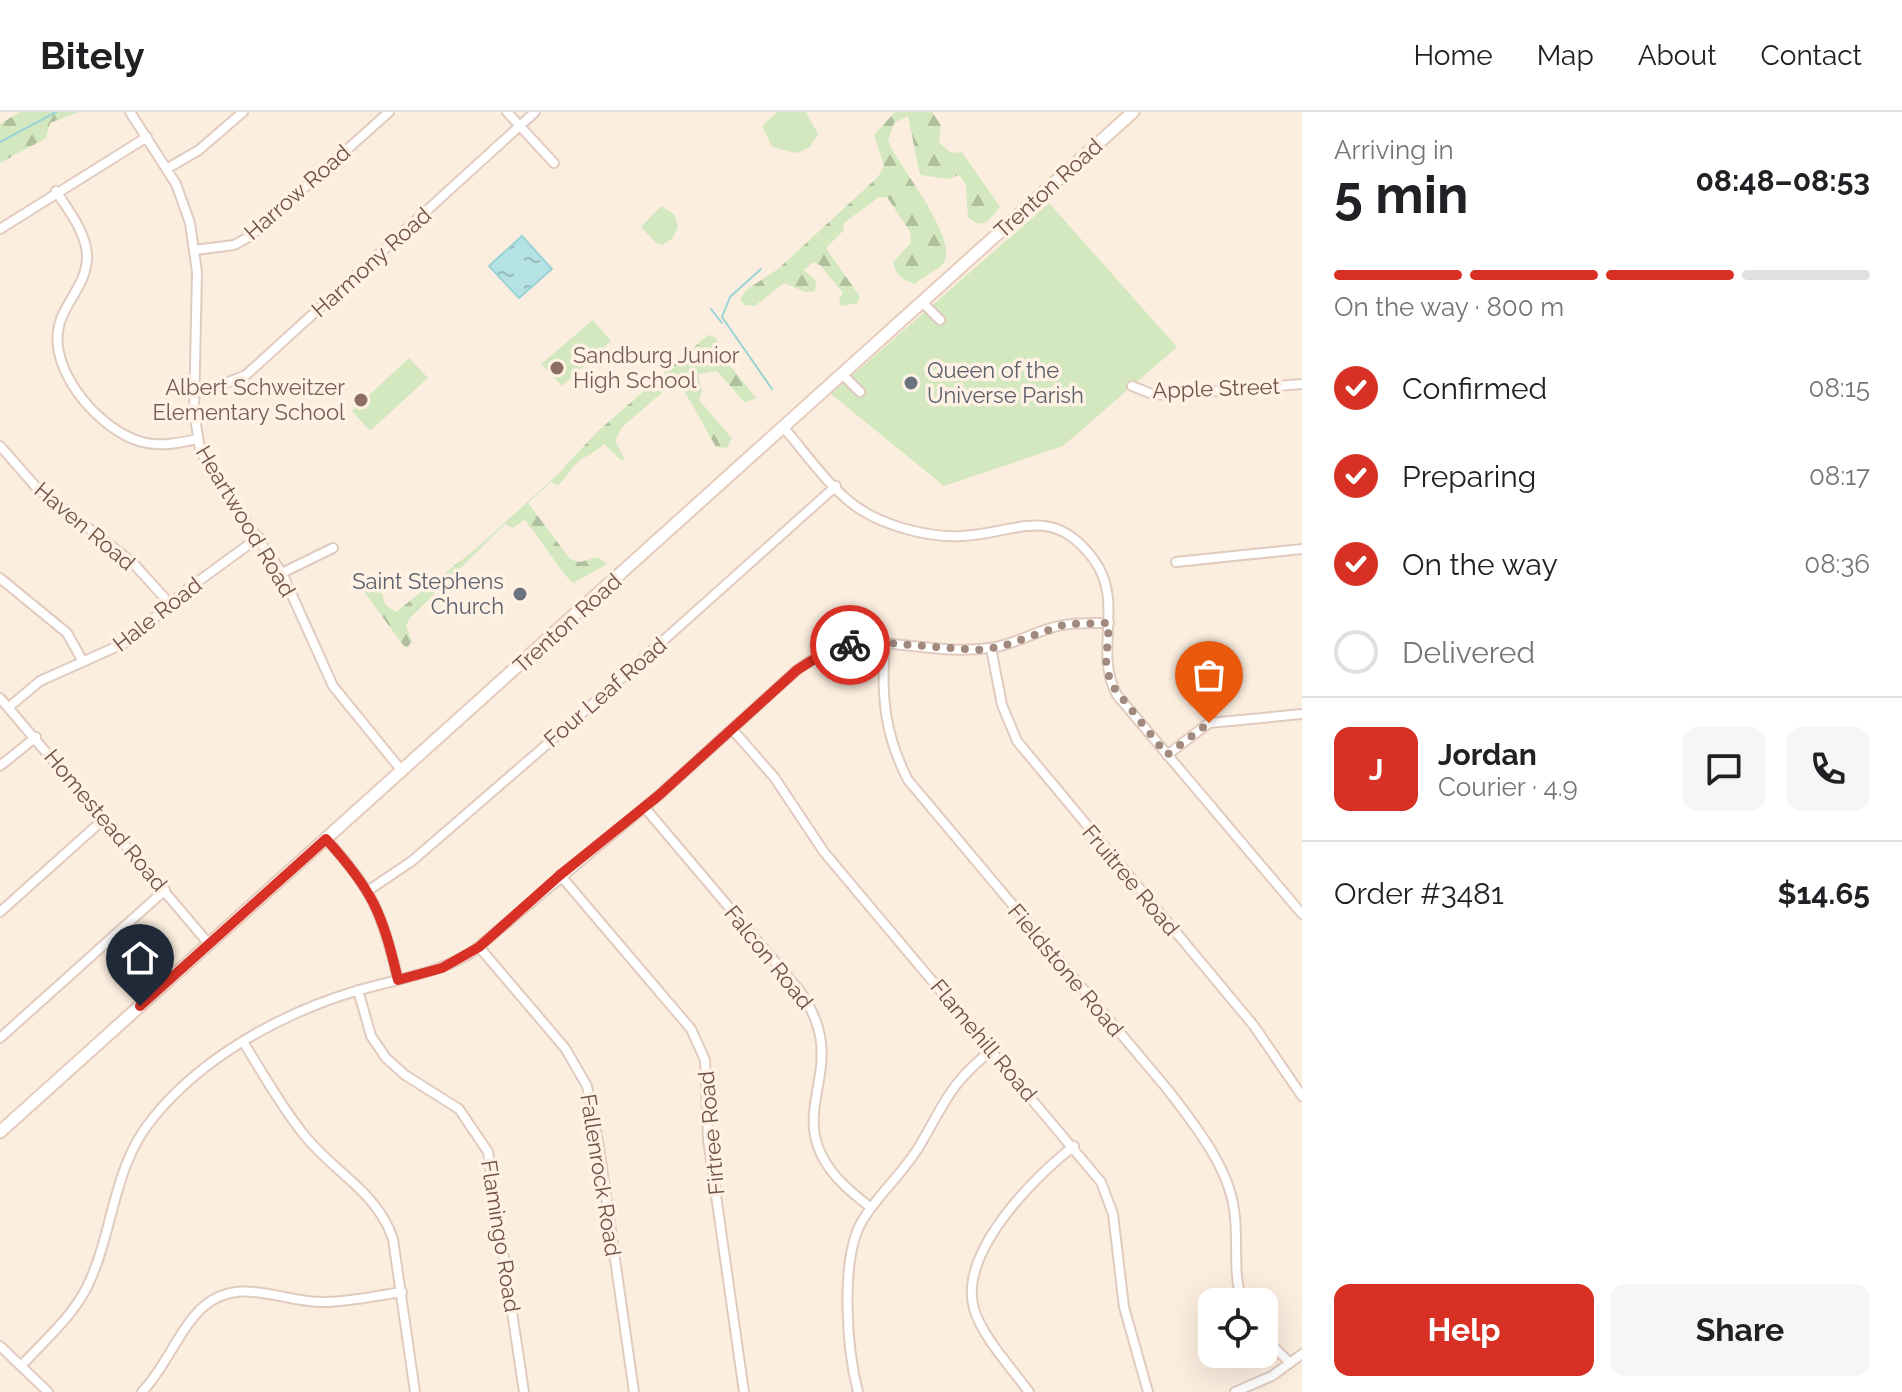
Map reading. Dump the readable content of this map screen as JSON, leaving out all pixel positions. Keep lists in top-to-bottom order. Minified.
{"streets":{"main road":["Trenton Road"],"street":["Harrow Road","Harmony Road","Apple Street","Heartwood Road","Haven Road","Hale Road","Four Leaf Road","Homestead Road","Fruitree Road","Falcon Road","Fieldstone Road","Flamehill Road","Firtree Road","Fallenrock Road","Flamingo Road"]},"crossings":[["Trenton Road","Heartwood Road"],["Trenton Road","Homestead Road"],["Harrow Road","Heartwood Road"],["Harmony Road","Heartwood Road"],["Heartwood Road","Hale Road"],["Haven Road","Hale Road"],["Hale Road","Homestead Road"]],"places":["Sandburg Junior High School","Queen of the Universe Parish","Albert Schweitzer Elementary School","Saint Stephens Church"],"page":{"header":"Bitely","nav":["Home","Map","About","Contact"],"heading":["5 min","Arriving in","08:48–08:53"],"panel":["Jordan","Courier · 4.9","Order #3481","$14.65"],"bar":"On the way · 800 m","list":[["Confirmed","08:15"],["Preparing","08:17"],["On the way","08:36"],"Delivered"],"round":"J","buttons":["Help","Share"]}}
